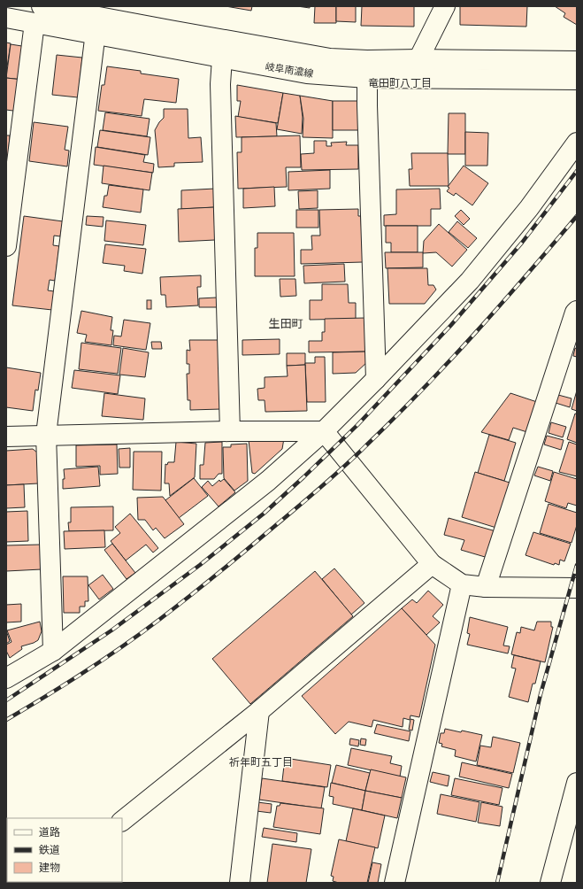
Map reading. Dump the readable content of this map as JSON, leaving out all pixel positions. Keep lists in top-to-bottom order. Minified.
{"streets":{"street":["岐阜南濃線"]},"districts":["竜田町八丁目","生田町","祈年町五丁目"],"legend":["道路","鉄道","建物"]}
